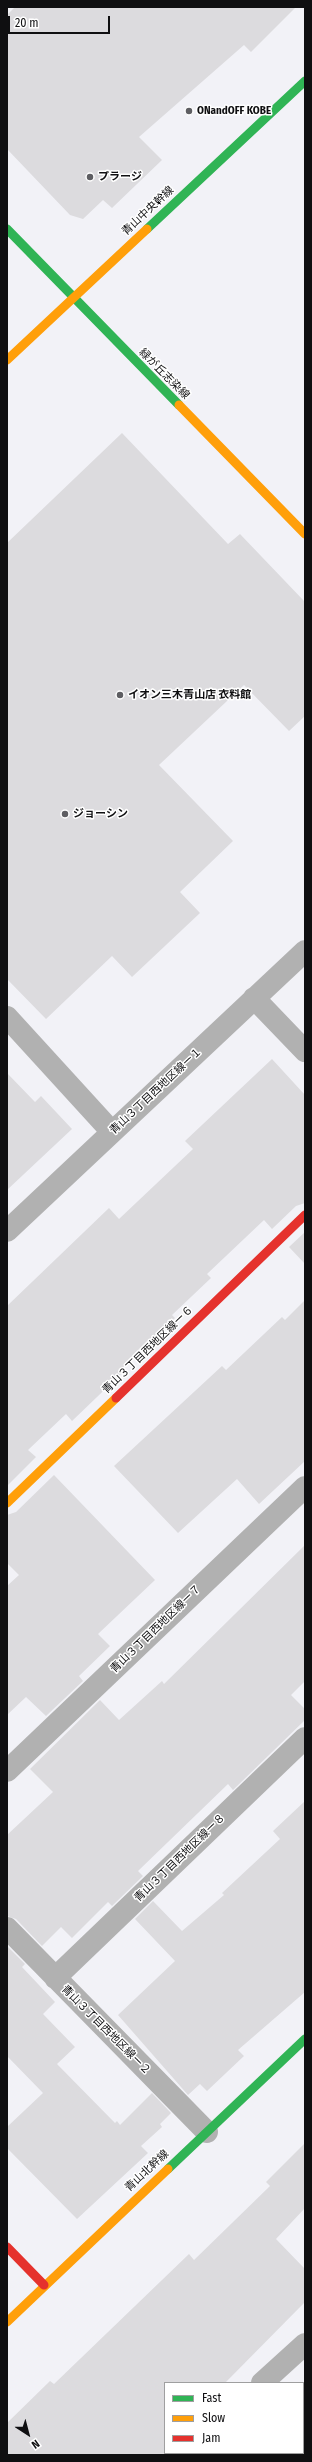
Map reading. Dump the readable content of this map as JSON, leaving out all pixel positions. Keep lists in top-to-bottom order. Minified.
{"streets":{"street":["青山中央幹線","緑が丘志染線","青山３丁目西地区線ー１","青山３丁目西地区線ー６","青山３丁目西地区線ー７","青山３丁目西地区線ー８","青山３丁目西地区線ー２","青山北幹線"]},"crossings":[["青山中央幹線","緑が丘志染線"],["青山３丁目西地区線ー８","青山３丁目西地区線ー２"],["青山３丁目西地区線ー２","青山北幹線"]],"places":["ONandOFF KOBE","プラージ","イオン三木青山店 衣料館","ジョーシン"],"legend":["Fast","Slow","Jam"],"scale_bar":"20 m","north":"bottom right"}
